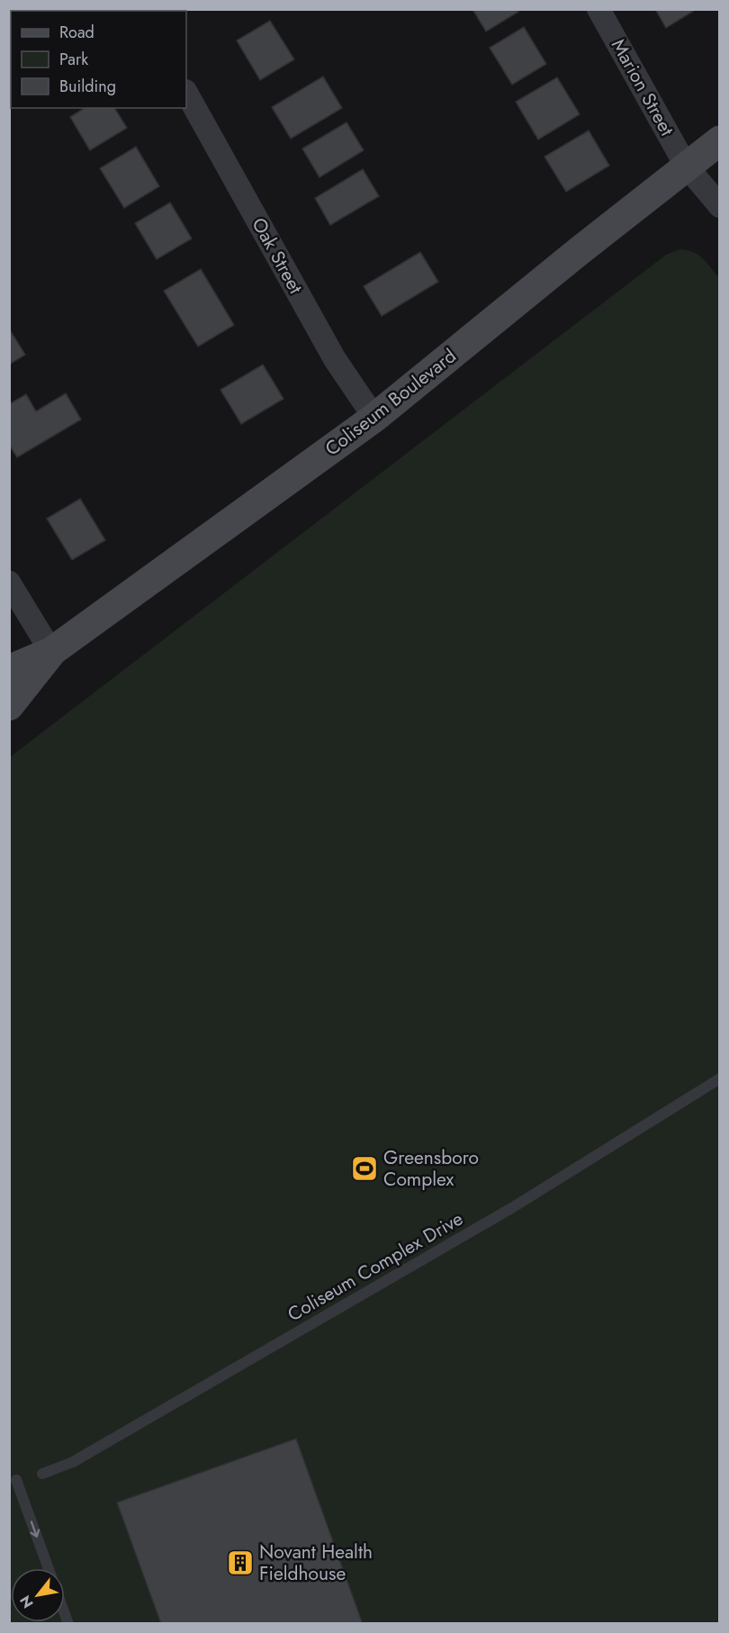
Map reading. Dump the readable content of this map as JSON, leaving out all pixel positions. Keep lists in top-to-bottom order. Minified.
{"streets":{"main road":["Coliseum Boulevard"],"street":["Marion Street","Oak Street"],"lane":["Coliseum Complex Drive"]},"crossings":[["Marion Street","Coliseum Boulevard"],["Oak Street","Coliseum Boulevard"]],"places":{"sports":["Greensboro Complex"],"building":["Novant Health Fieldhouse"]},"legend":["Road","Park","Building"],"north":"bottom left"}
